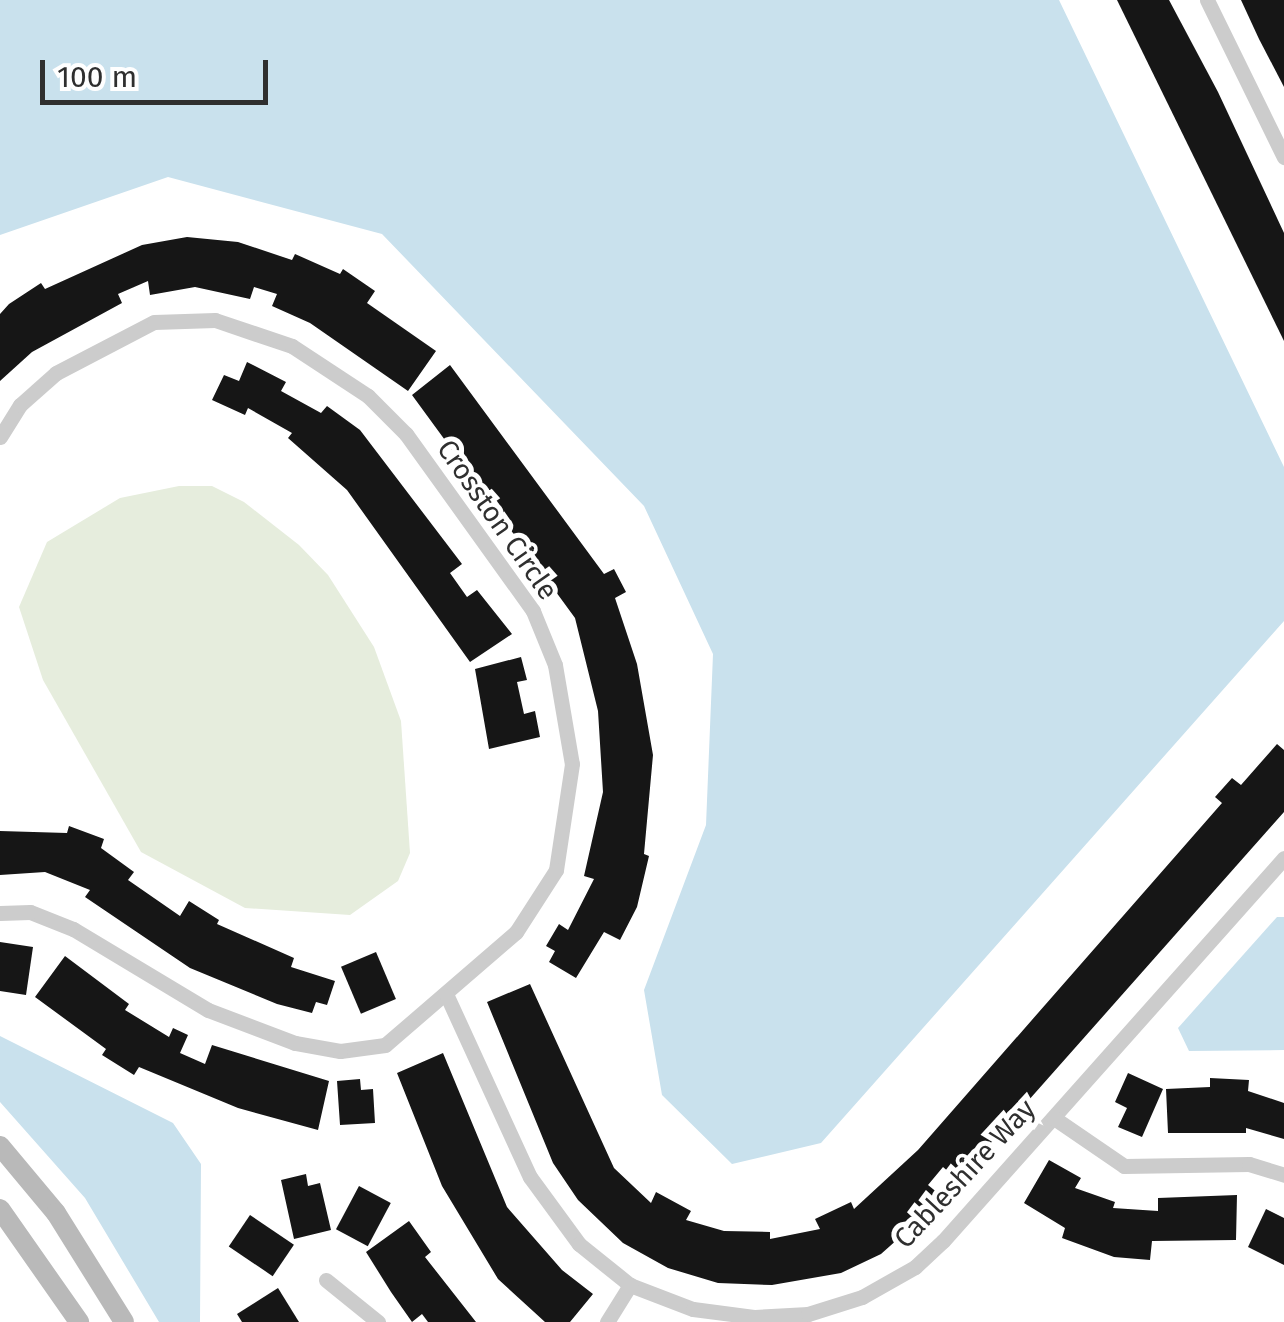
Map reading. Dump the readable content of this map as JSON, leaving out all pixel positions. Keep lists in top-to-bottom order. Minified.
{"streets":{"street":["Crosston Circle","Cableshire Way"]},"crossings":[["Crosston Circle","Cableshire Way"]],"scale_bar":"100 m"}
